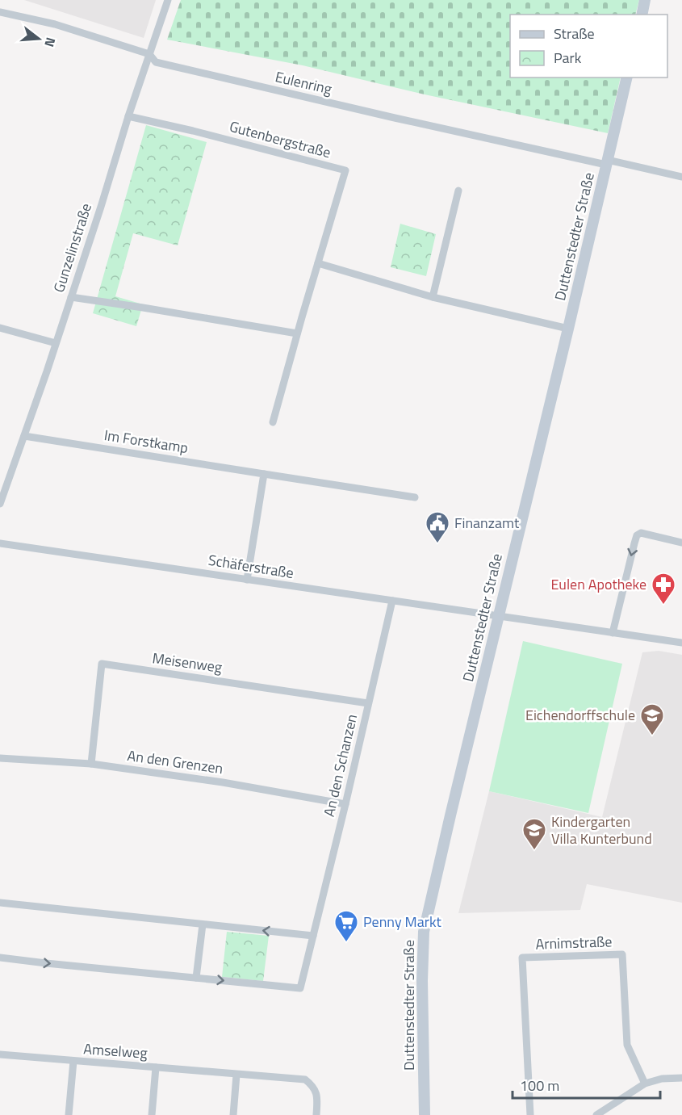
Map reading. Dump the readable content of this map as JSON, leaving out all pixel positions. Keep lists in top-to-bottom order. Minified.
{"streets":{"street":["Eulenring","Gutenbergstraße","Duttenstedter Straße","Gunzelinstraße","Im Forstkamp","Schäferstraße","Meisenweg","An den Grenzen","An den Schanzen","Arnimstraße","Amselweg"]},"crossings":[["Eulenring","Duttenstedter Straße"],["Eulenring","Gunzelinstraße"],["Gutenbergstraße","Gunzelinstraße"],["Duttenstedter Straße","Schäferstraße"],["Gunzelinstraße","Im Forstkamp"],["Schäferstraße","An den Schanzen"],["Meisenweg","An den Grenzen"],["Meisenweg","An den Schanzen"],["An den Grenzen","An den Schanzen"]],"places":{"public building":["Finanzamt"],"pharmacy":["Eulen Apotheke"],"school or university":["Eichendorffschule","Kindergarten Villa Kunterbund"],"supermarket":["Penny Markt"]},"legend":["Straße","Park"],"scale_bar":"100 m","north":"right"}
